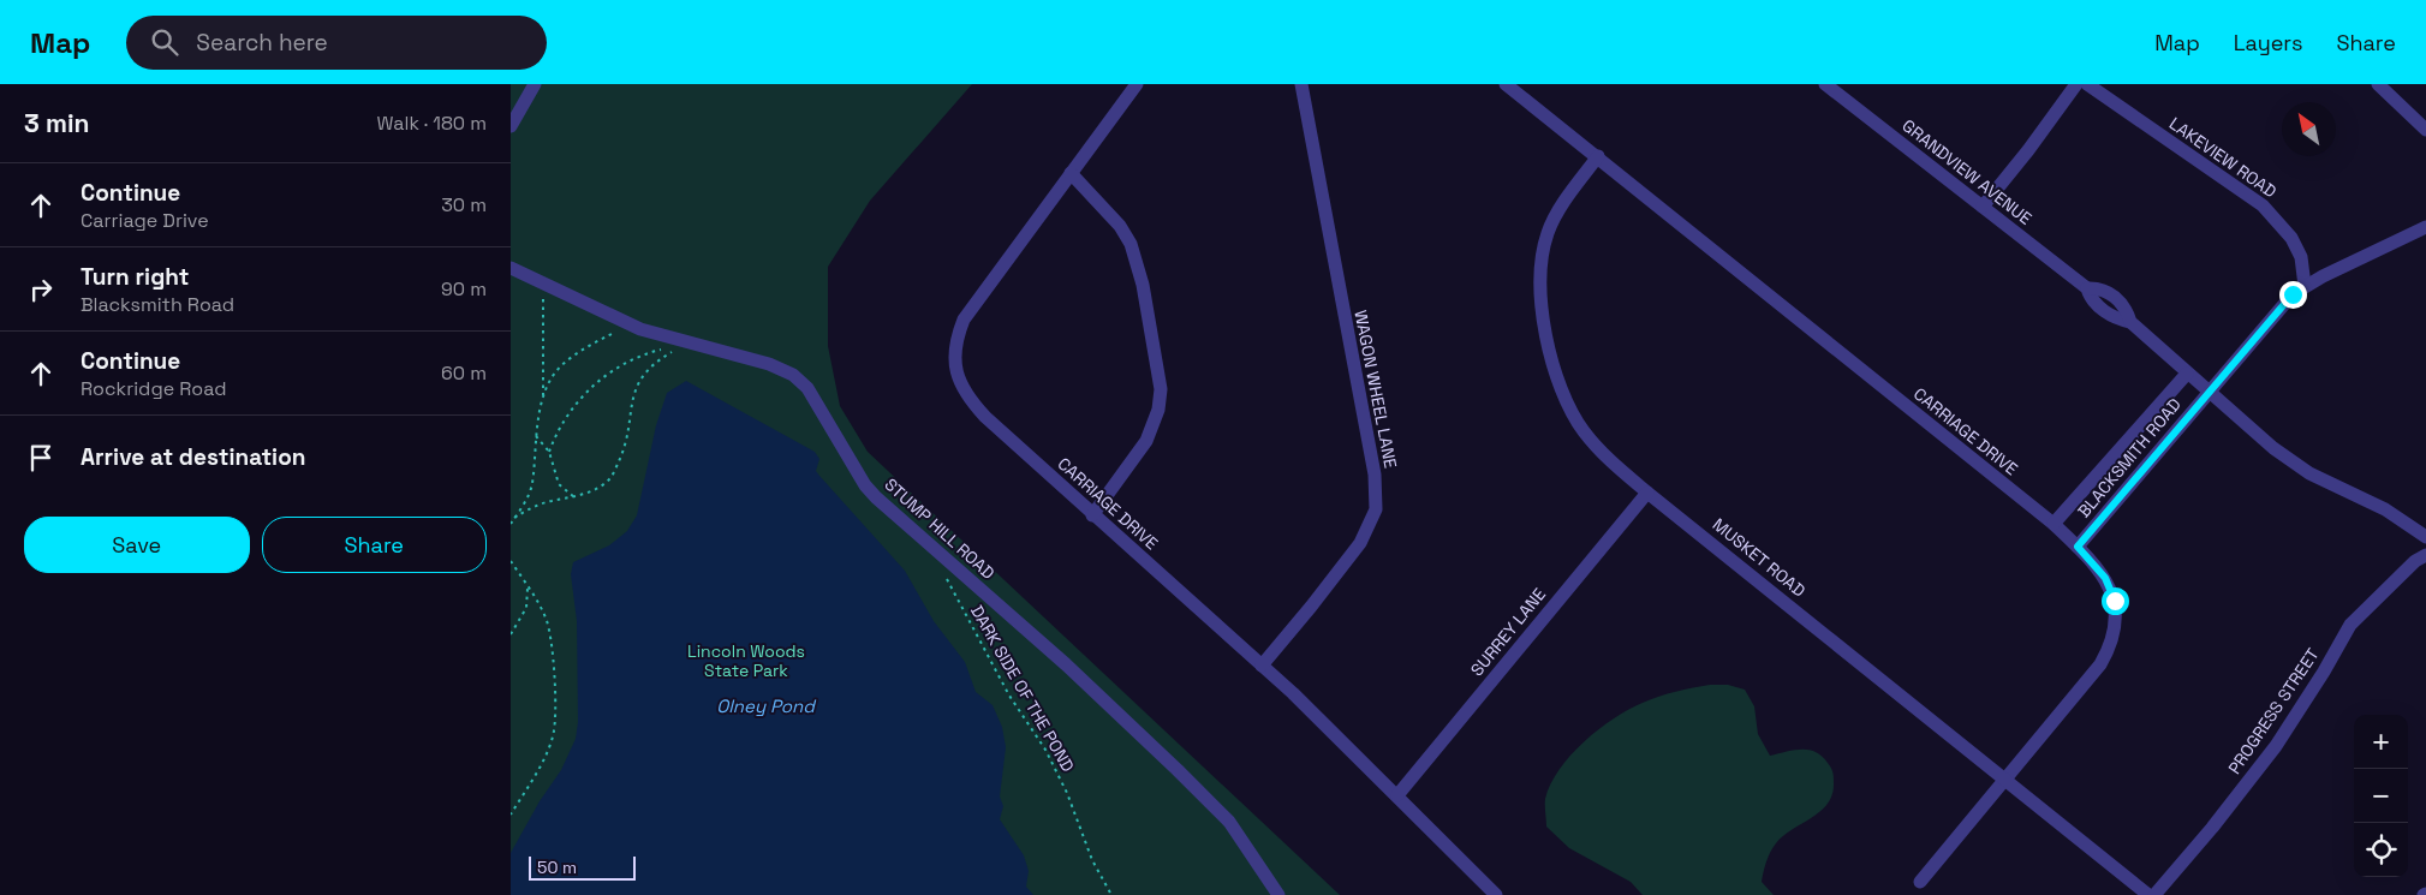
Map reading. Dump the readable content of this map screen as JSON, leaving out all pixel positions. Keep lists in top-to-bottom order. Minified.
{"streets":{"street":["LAKEVIEW ROAD","GRANDVIEW AVENUE","WAGON WHEEL LANE","CARRIAGE DRIVE","BLACKSMITH ROAD","STUMP HILL ROAD","MUSKET ROAD","SURREY LANE","PROGRESS STREET"],"path":["DARK SIDE OF THE POND"]},"crossings":[["LAKEVIEW ROAD","BLACKSMITH ROAD"],["GRANDVIEW AVENUE","BLACKSMITH ROAD"],["WAGON WHEEL LANE","CARRIAGE DRIVE"],["CARRIAGE DRIVE","BLACKSMITH ROAD"],["CARRIAGE DRIVE","MUSKET ROAD"],["CARRIAGE DRIVE","SURREY LANE"],["MUSKET ROAD","SURREY LANE"]],"water":["Olney Pond"],"parks":["Lincoln Woods State Park"],"scale_bar":"50 m","north":"top left","page":{"header":"Map","search":"Search here","nav":["Map","Layers","Share"],"heading":["3 min","Walk · 180 m"],"list":[["Continue","Carriage Drive","30 m"],["Turn right","Blacksmith Road","90 m"],["Continue","Rockridge Road","60 m"],"Arrive at destination"],"buttons":["Save","Share"],"map_buttons":["+","−"],"scale":"50 m"}}
